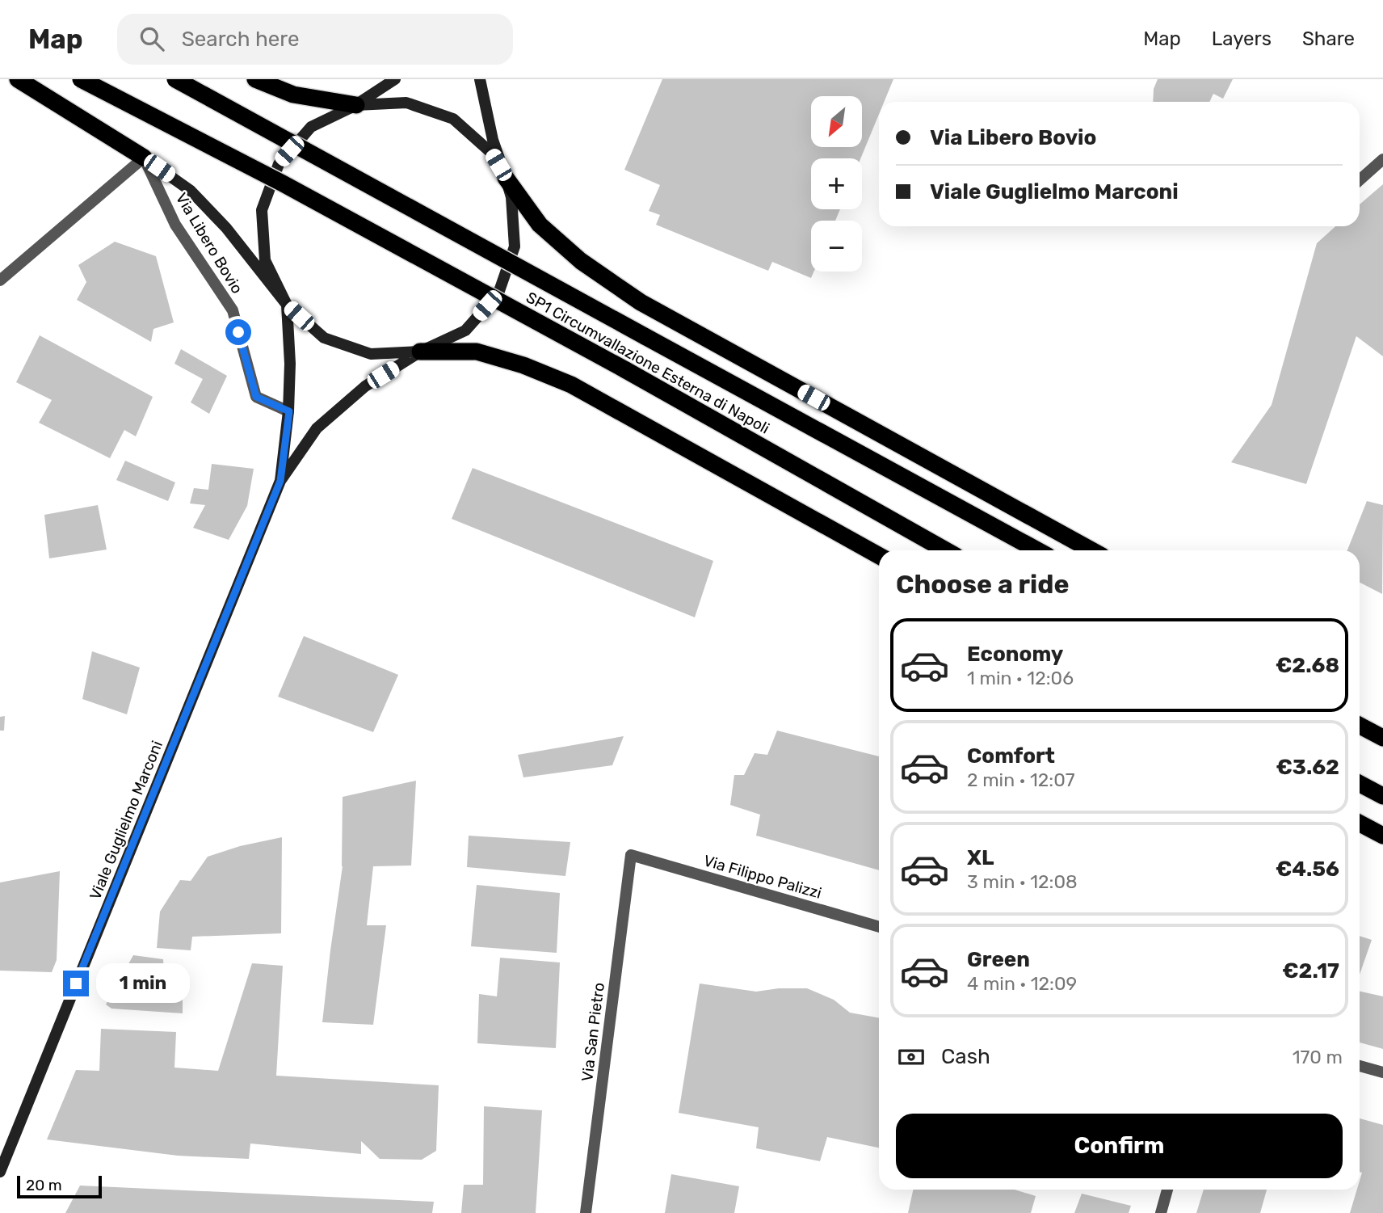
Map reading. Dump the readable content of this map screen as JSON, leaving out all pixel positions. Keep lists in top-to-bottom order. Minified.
{"streets":{"highway":["SP1 Circumvallazione Esterna di Napoli"],"street":["Via Libero Bovio","Viale Guglielmo Marconi","Via Filippo Palizzi","Via San Pietro"]},"crossings":[["Via Libero Bovio","Viale Guglielmo Marconi"],["Via Filippo Palizzi","Via San Pietro"]],"scale_bar":"20 m","north":"bottom left","page":{"header":"Map","search":"Search here","nav":["Map","Layers","Share"],"map_buttons":["+","−"],"banner":["Via Libero Bovio","Viale Guglielmo Marconi"],"heading":"Choose a ride","list":[{"name":"Economy","note":"1 min · 12:06","value":"€2.68"},{"name":"Comfort","note":"2 min · 12:07","value":"€3.62"},{"name":"XL","note":"3 min · 12:08","value":"€4.56"},{"name":"Green","note":"4 min · 12:09","value":"€2.17"}],"bubble":"1 min","pay":["Cash","170 m"],"buttons":"Confirm","scale":"20 m"}}
